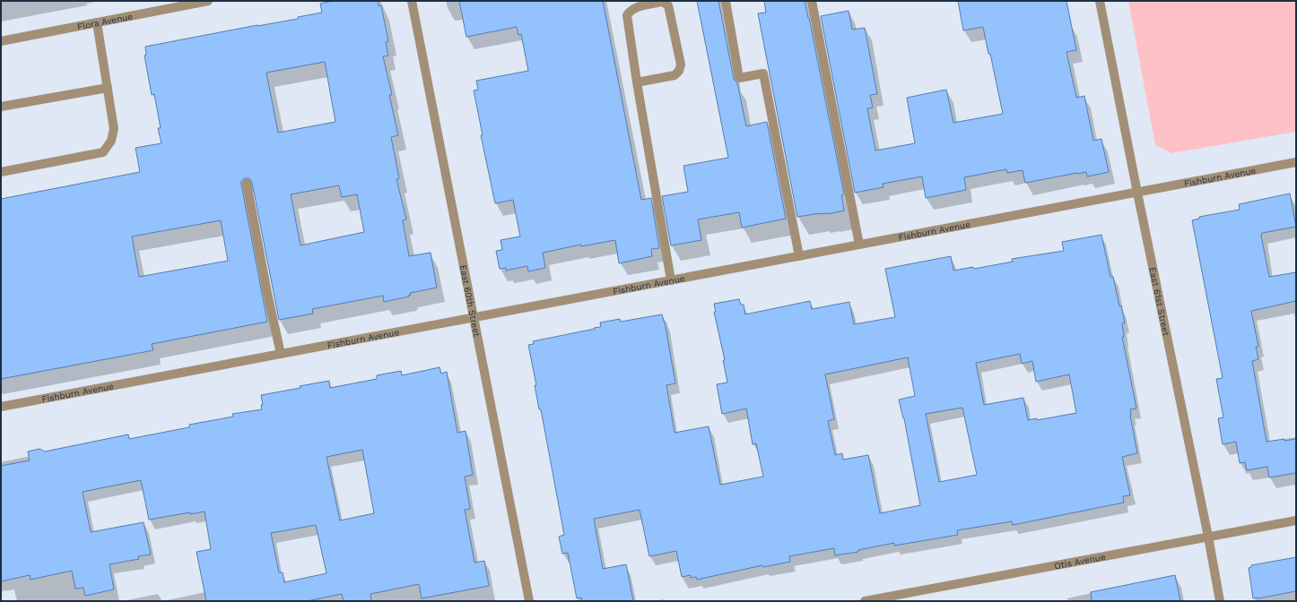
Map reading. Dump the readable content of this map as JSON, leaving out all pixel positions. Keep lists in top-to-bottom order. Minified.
{"streets":{"street":["Flora Avenue","Fishburn Avenue","East 60th Street","East 61st Street","Otis Avenue"]},"crossings":[["Fishburn Avenue","East 60th Street"],["Fishburn Avenue","East 61st Street"],["East 61st Street","Otis Avenue"]]}
